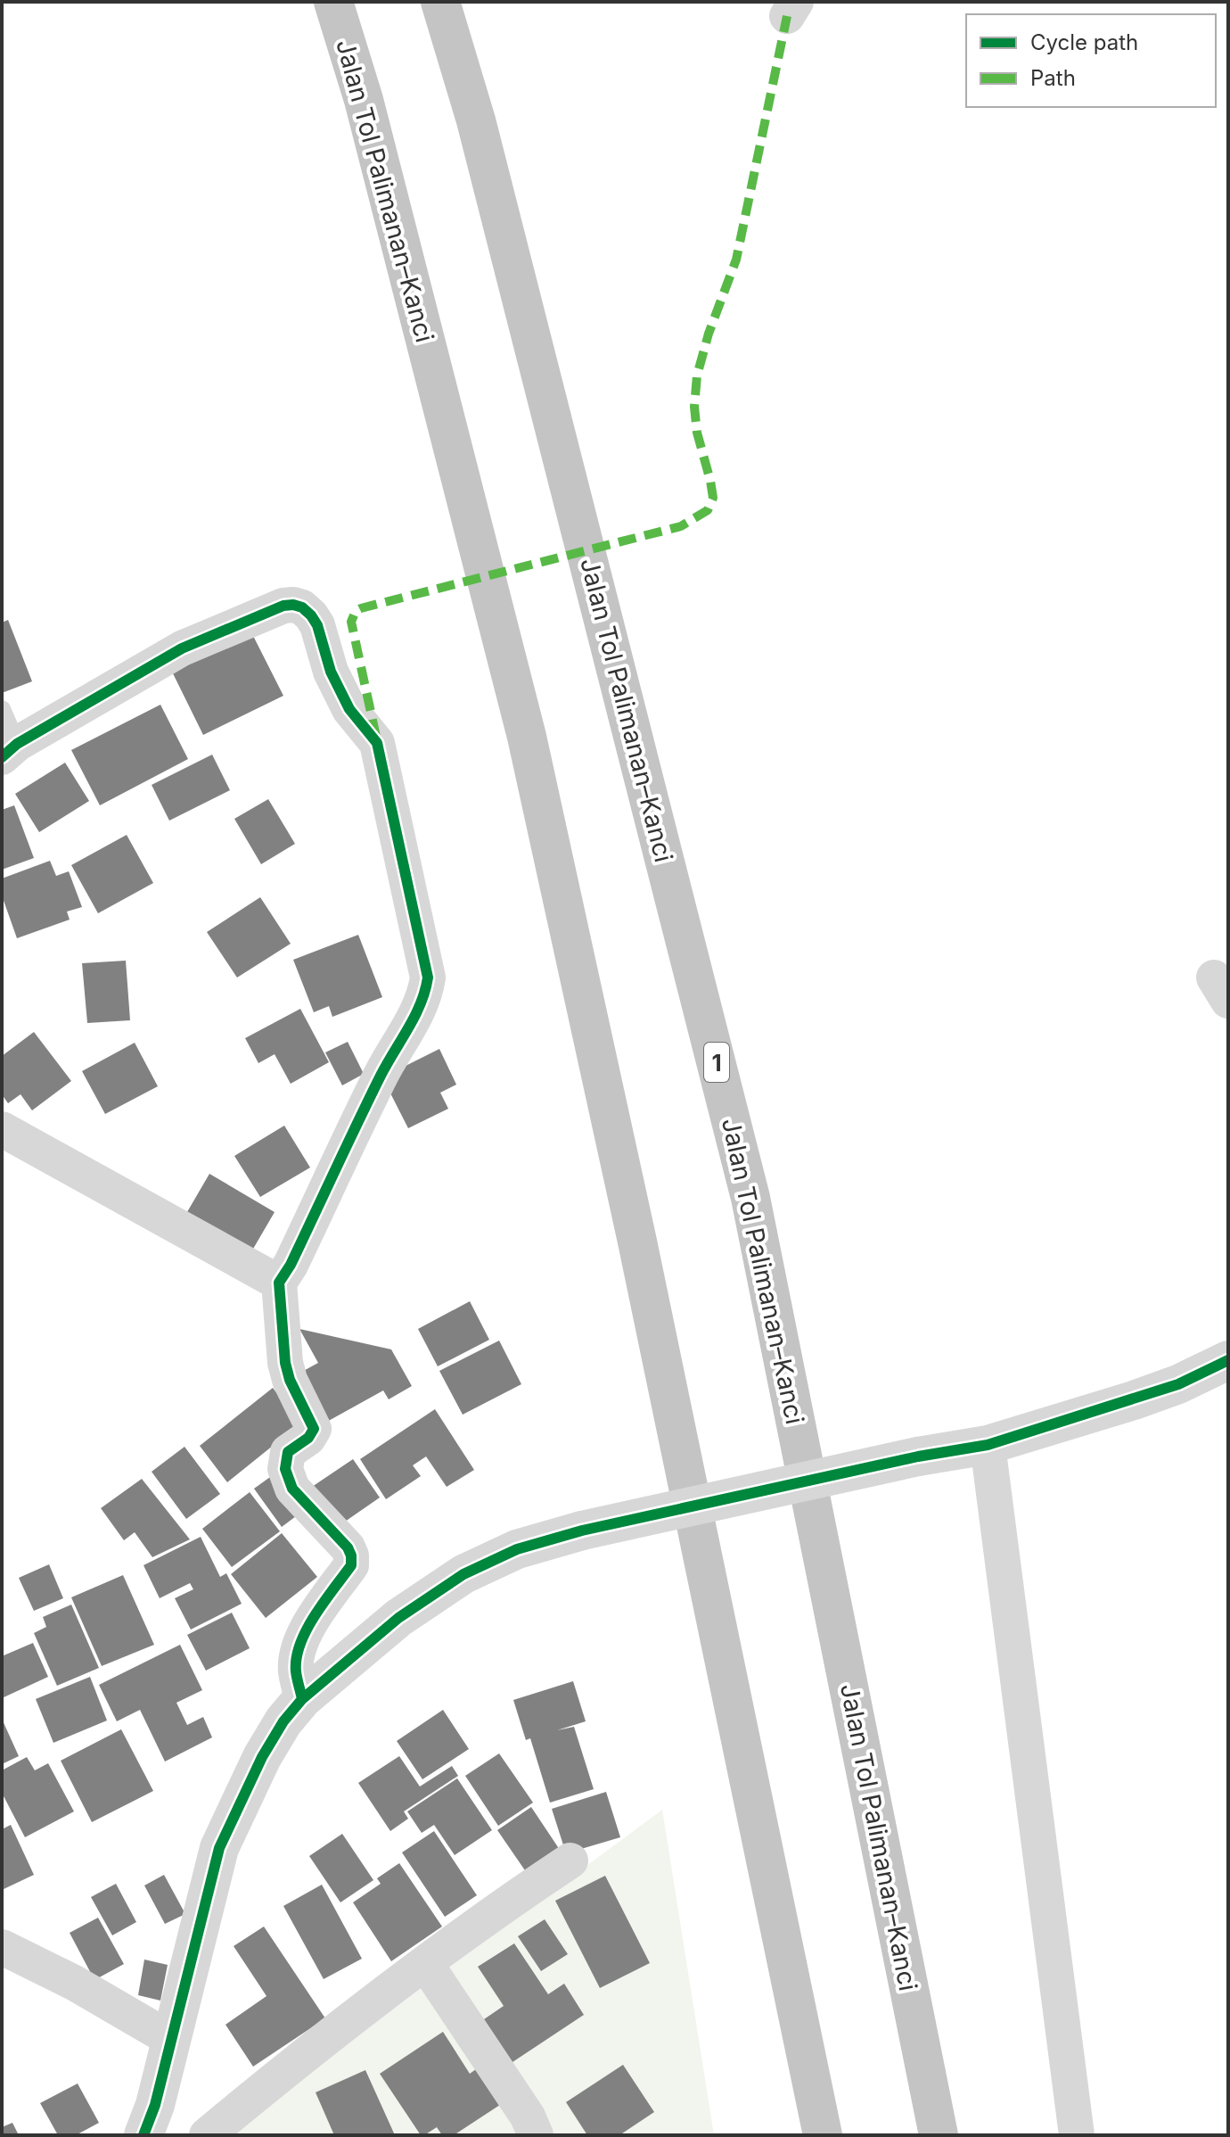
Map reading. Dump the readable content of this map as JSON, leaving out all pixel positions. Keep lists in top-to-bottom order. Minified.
{"streets":{"highway":["Jalan Tol Palimanan–Kanci","1"]},"legend":["Cycle path","Path"]}
